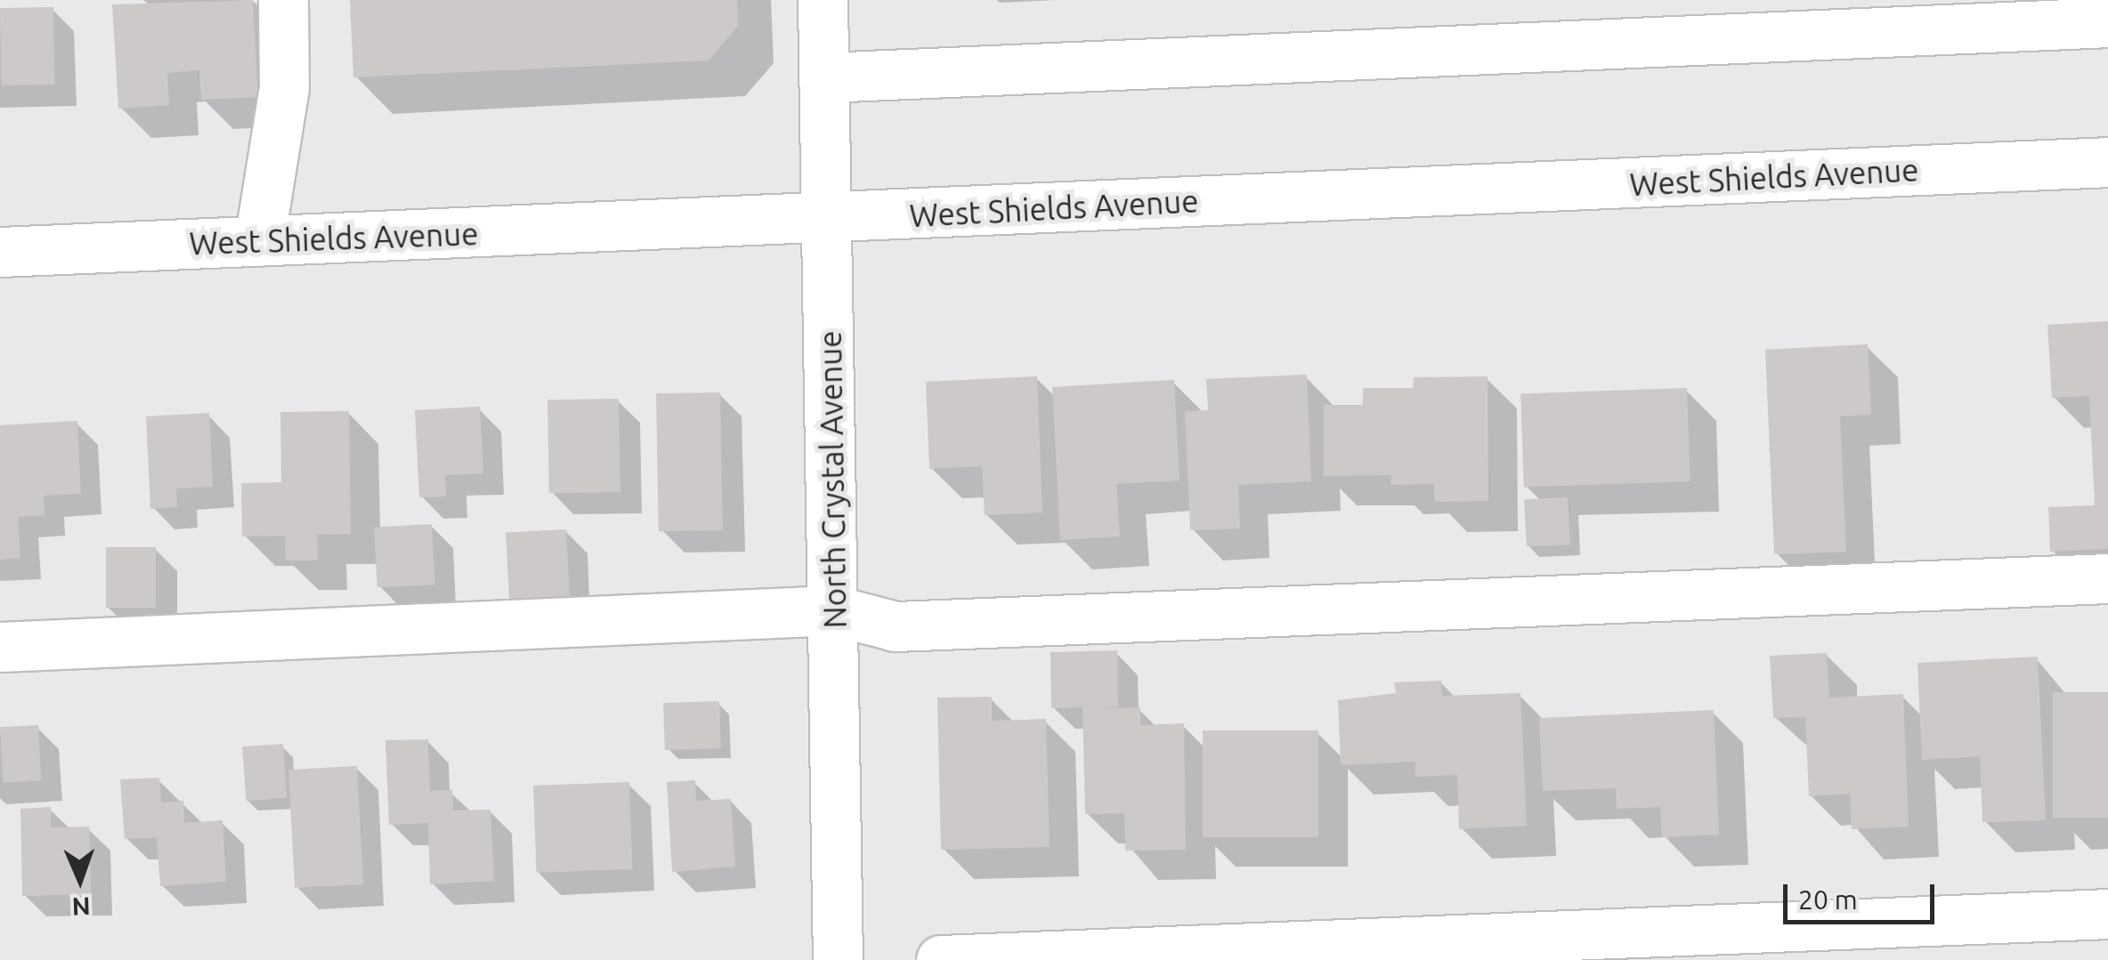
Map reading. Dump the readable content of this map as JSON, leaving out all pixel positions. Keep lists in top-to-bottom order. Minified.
{"streets":{"street":["West Shields Avenue","North Crystal Avenue"]},"crossings":[["West Shields Avenue","North Crystal Avenue"]],"scale_bar":"20 m","north":"bottom"}
